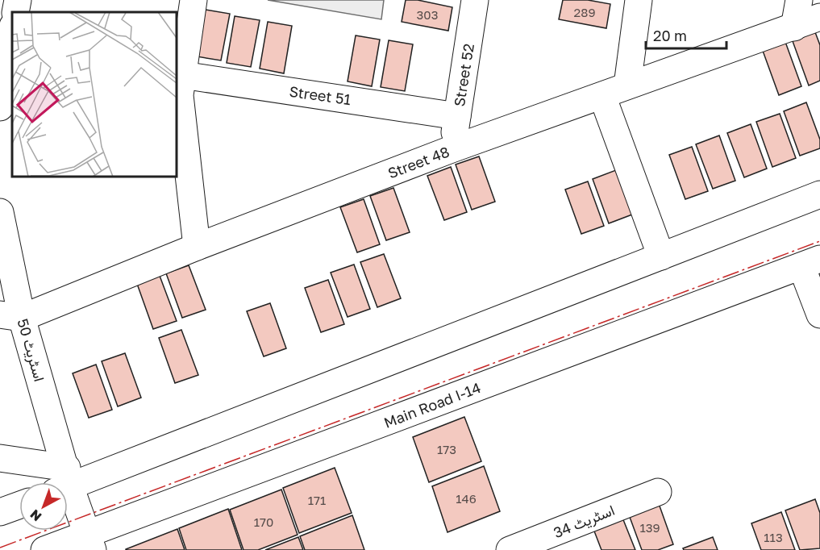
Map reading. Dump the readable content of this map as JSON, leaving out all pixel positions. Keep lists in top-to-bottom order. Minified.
{"streets":{"street":["Street 52","Street 51","Street 48","اسٹریٹ 50","Main Road I-14","اسٹریٹ 34"]},"crossings":[["Street 52","Street 51"],["Street 52","Street 48"],["Street 48","اسٹریٹ 50"],["اسٹریٹ 50","Main Road I-14"]],"house_numbers":["289","303","173","146","171","170","139","113"],"scale_bar":"20 m","north":"bottom left"}
